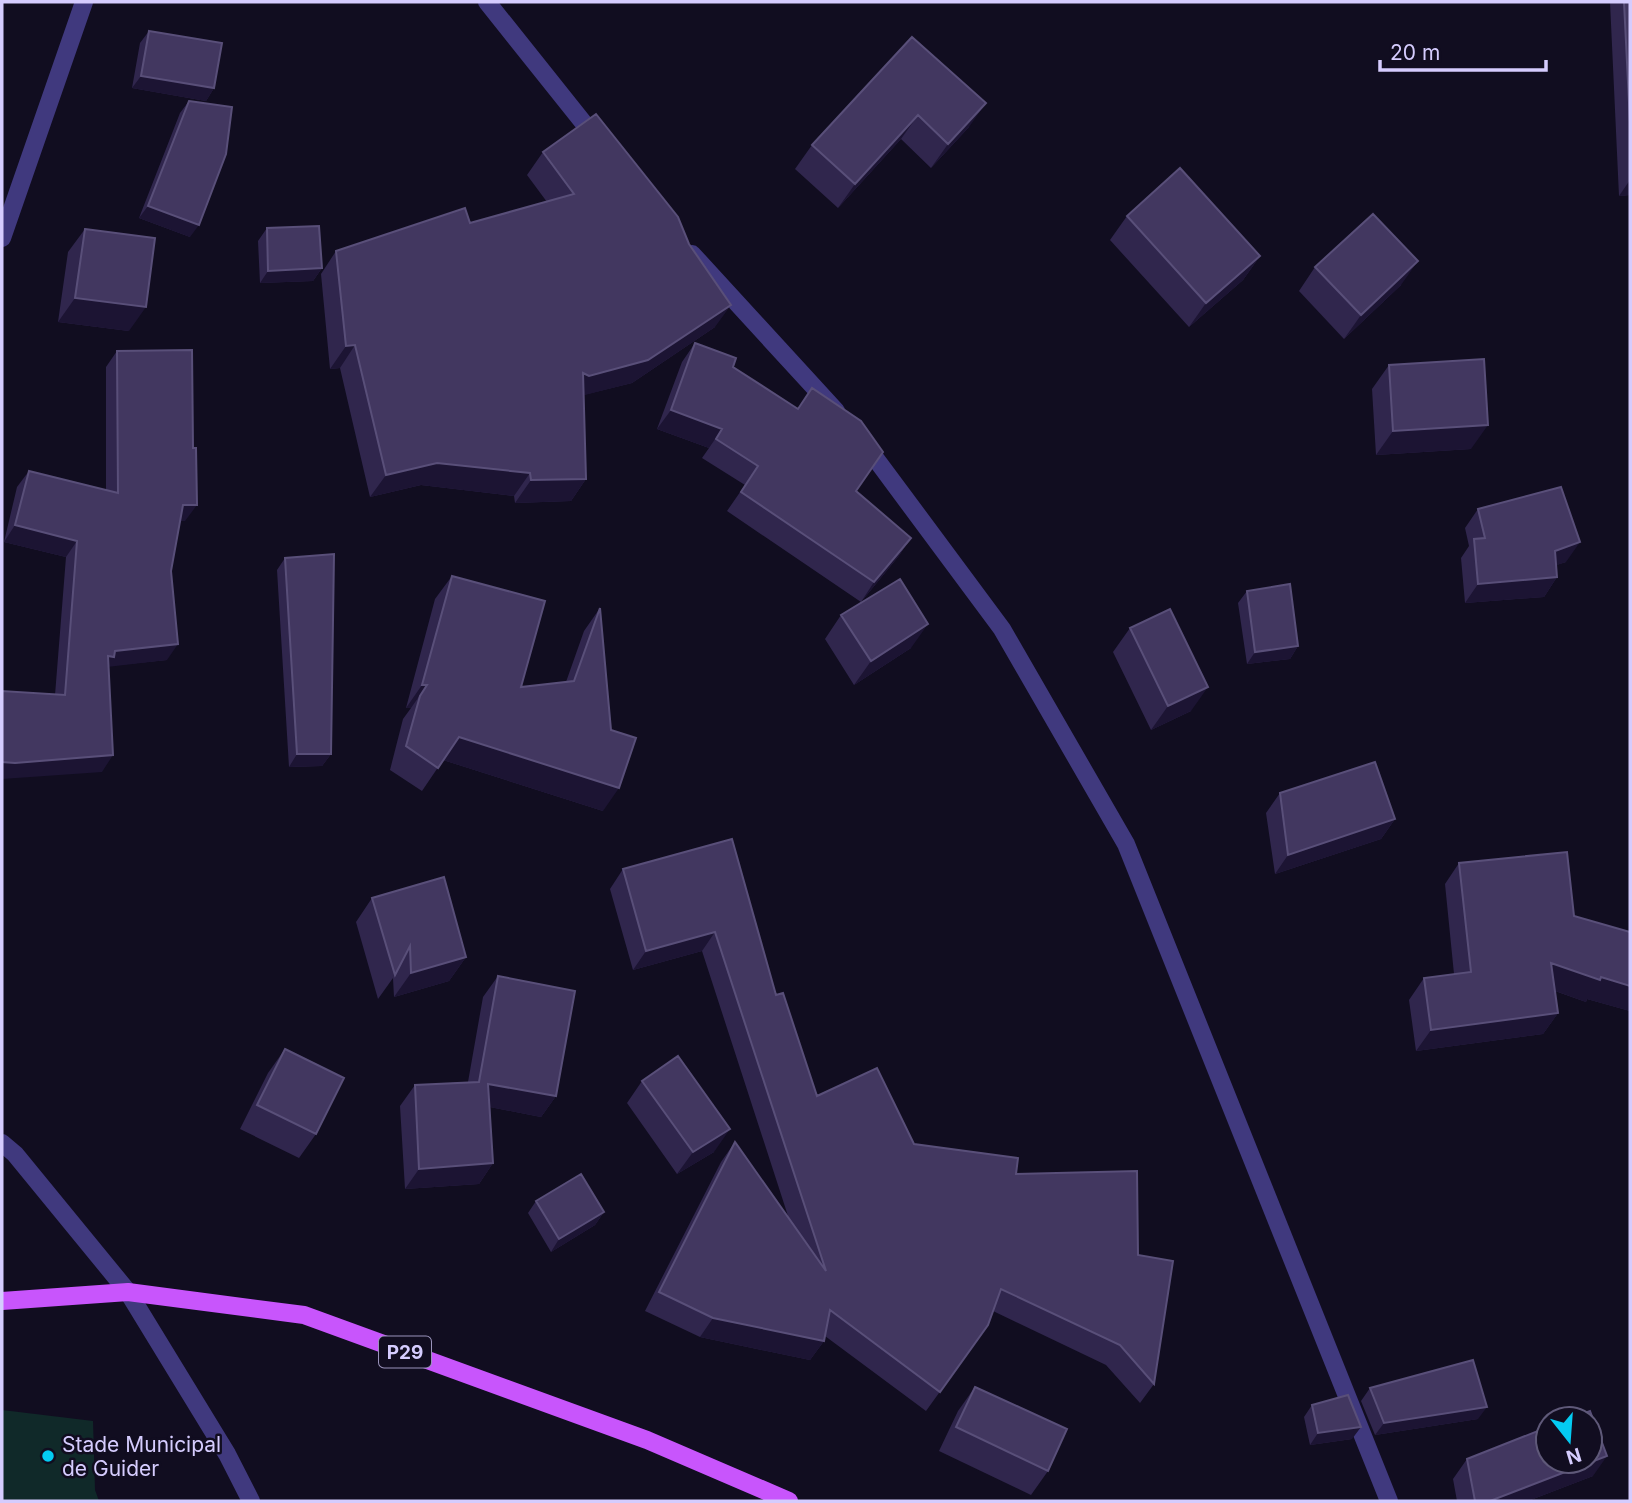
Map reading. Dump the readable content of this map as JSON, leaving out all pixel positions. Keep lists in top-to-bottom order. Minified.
{"streets":{"main road":["P29"]},"places":["Stade Municipal de Guider"],"scale_bar":"20 m","north":"bottom"}
